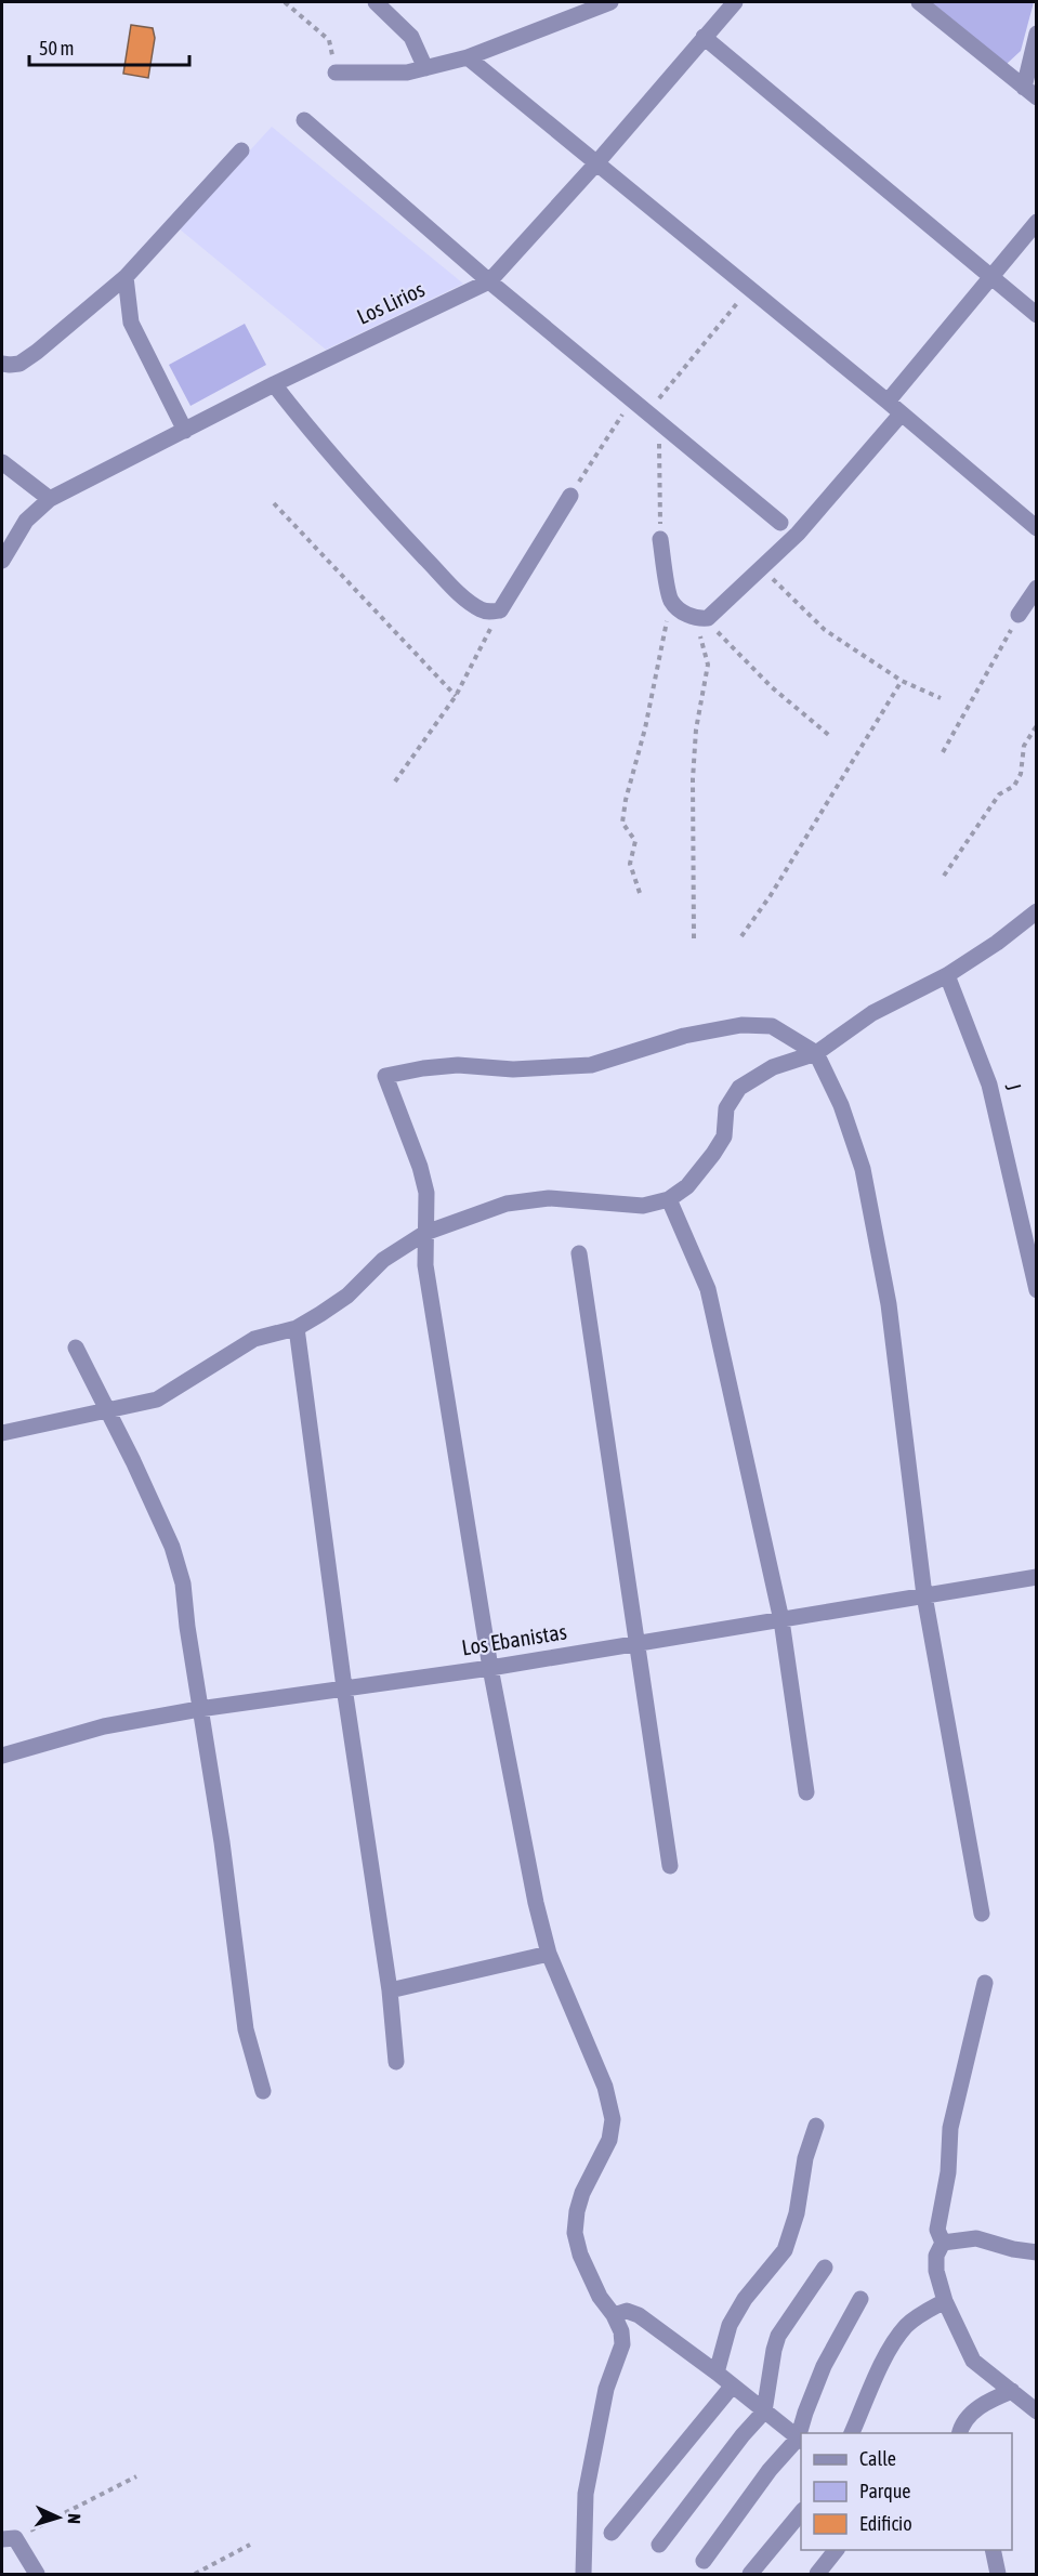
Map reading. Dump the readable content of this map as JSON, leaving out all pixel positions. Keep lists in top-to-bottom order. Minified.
{"streets":{"street":["Los Lirios","J","Los Ebanistas"]},"legend":["Calle","Parque","Edificio"],"scale_bar":"50 m","north":"right"}
